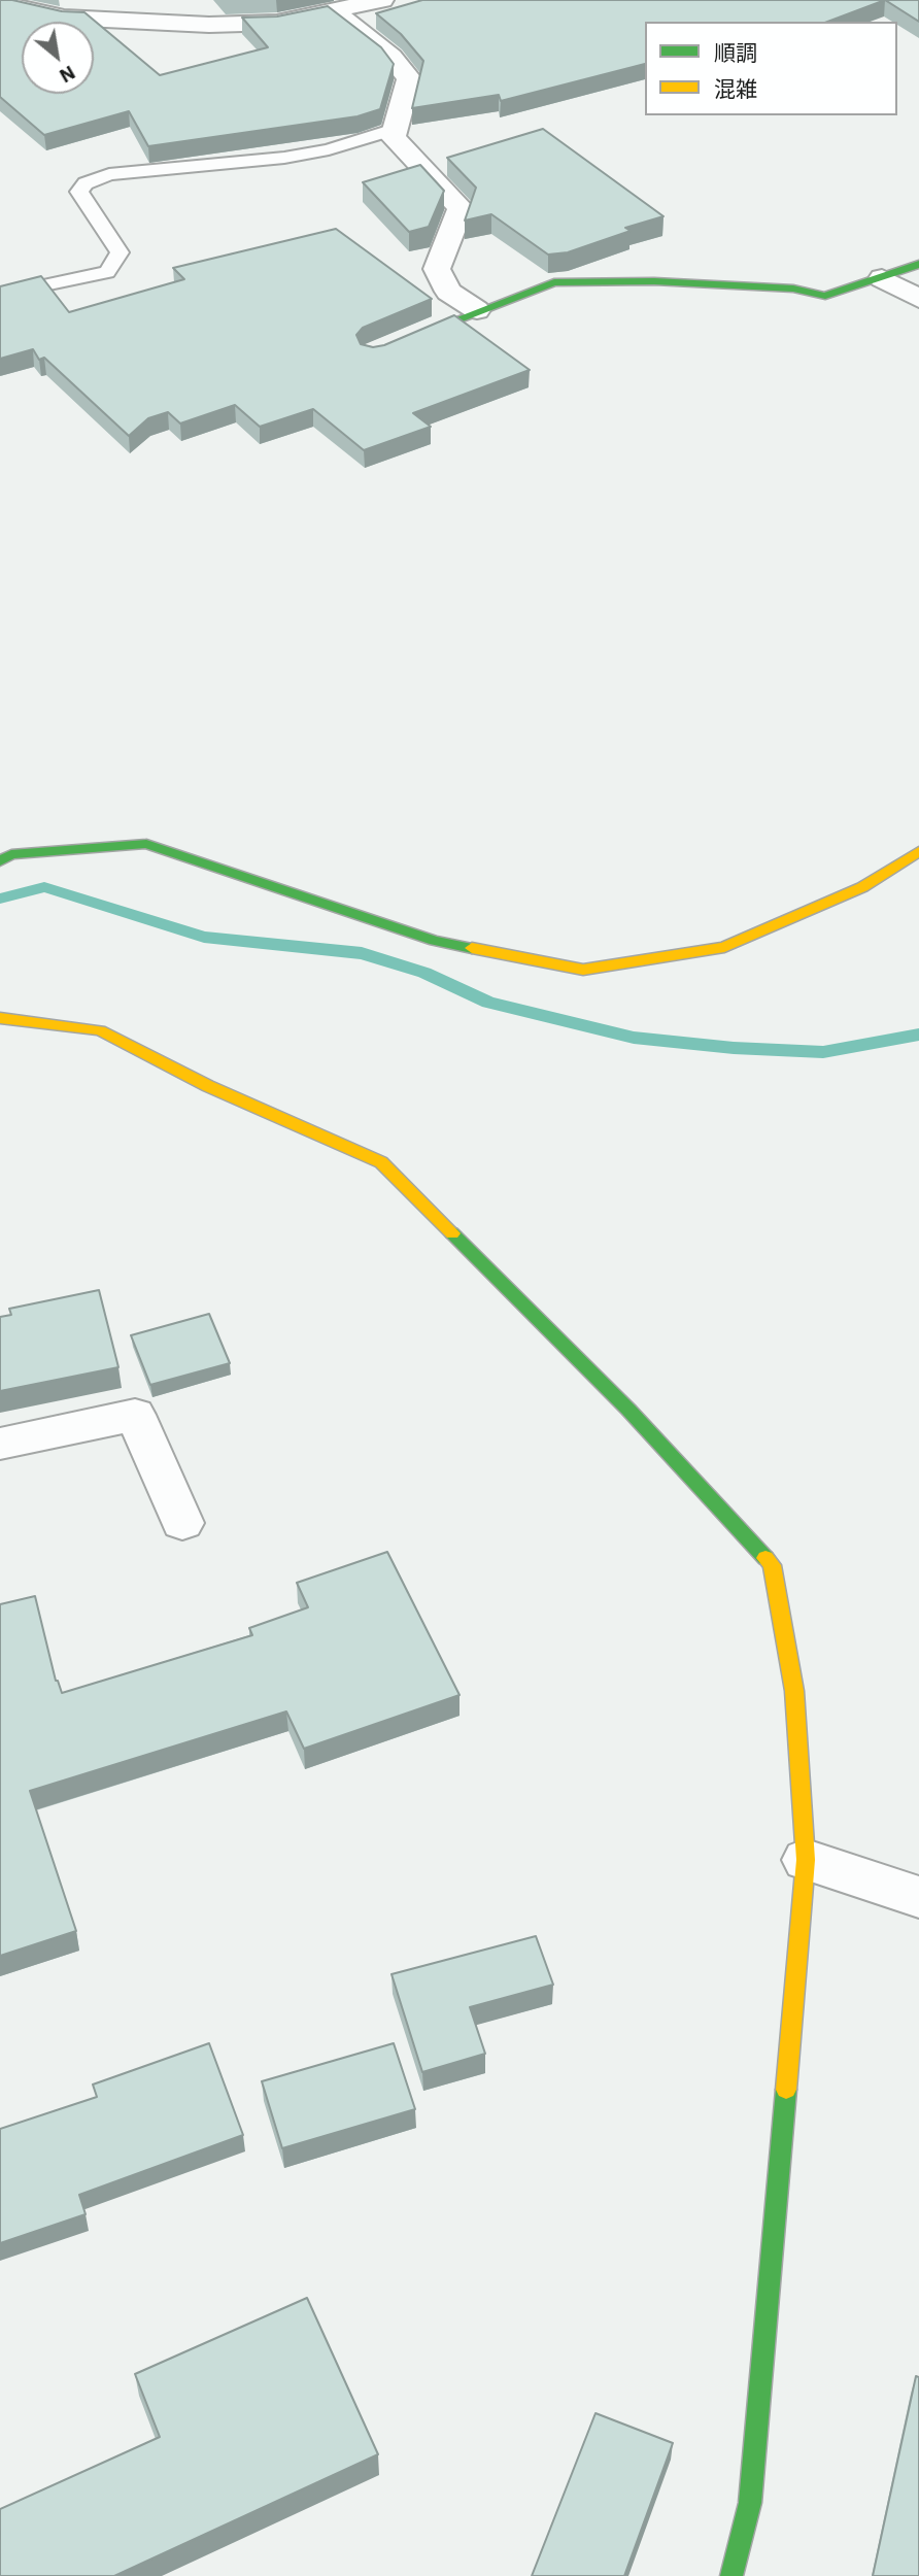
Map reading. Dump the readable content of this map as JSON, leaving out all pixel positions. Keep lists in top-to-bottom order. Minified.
{"legend":["順調","混雑"],"north":"bottom right"}
